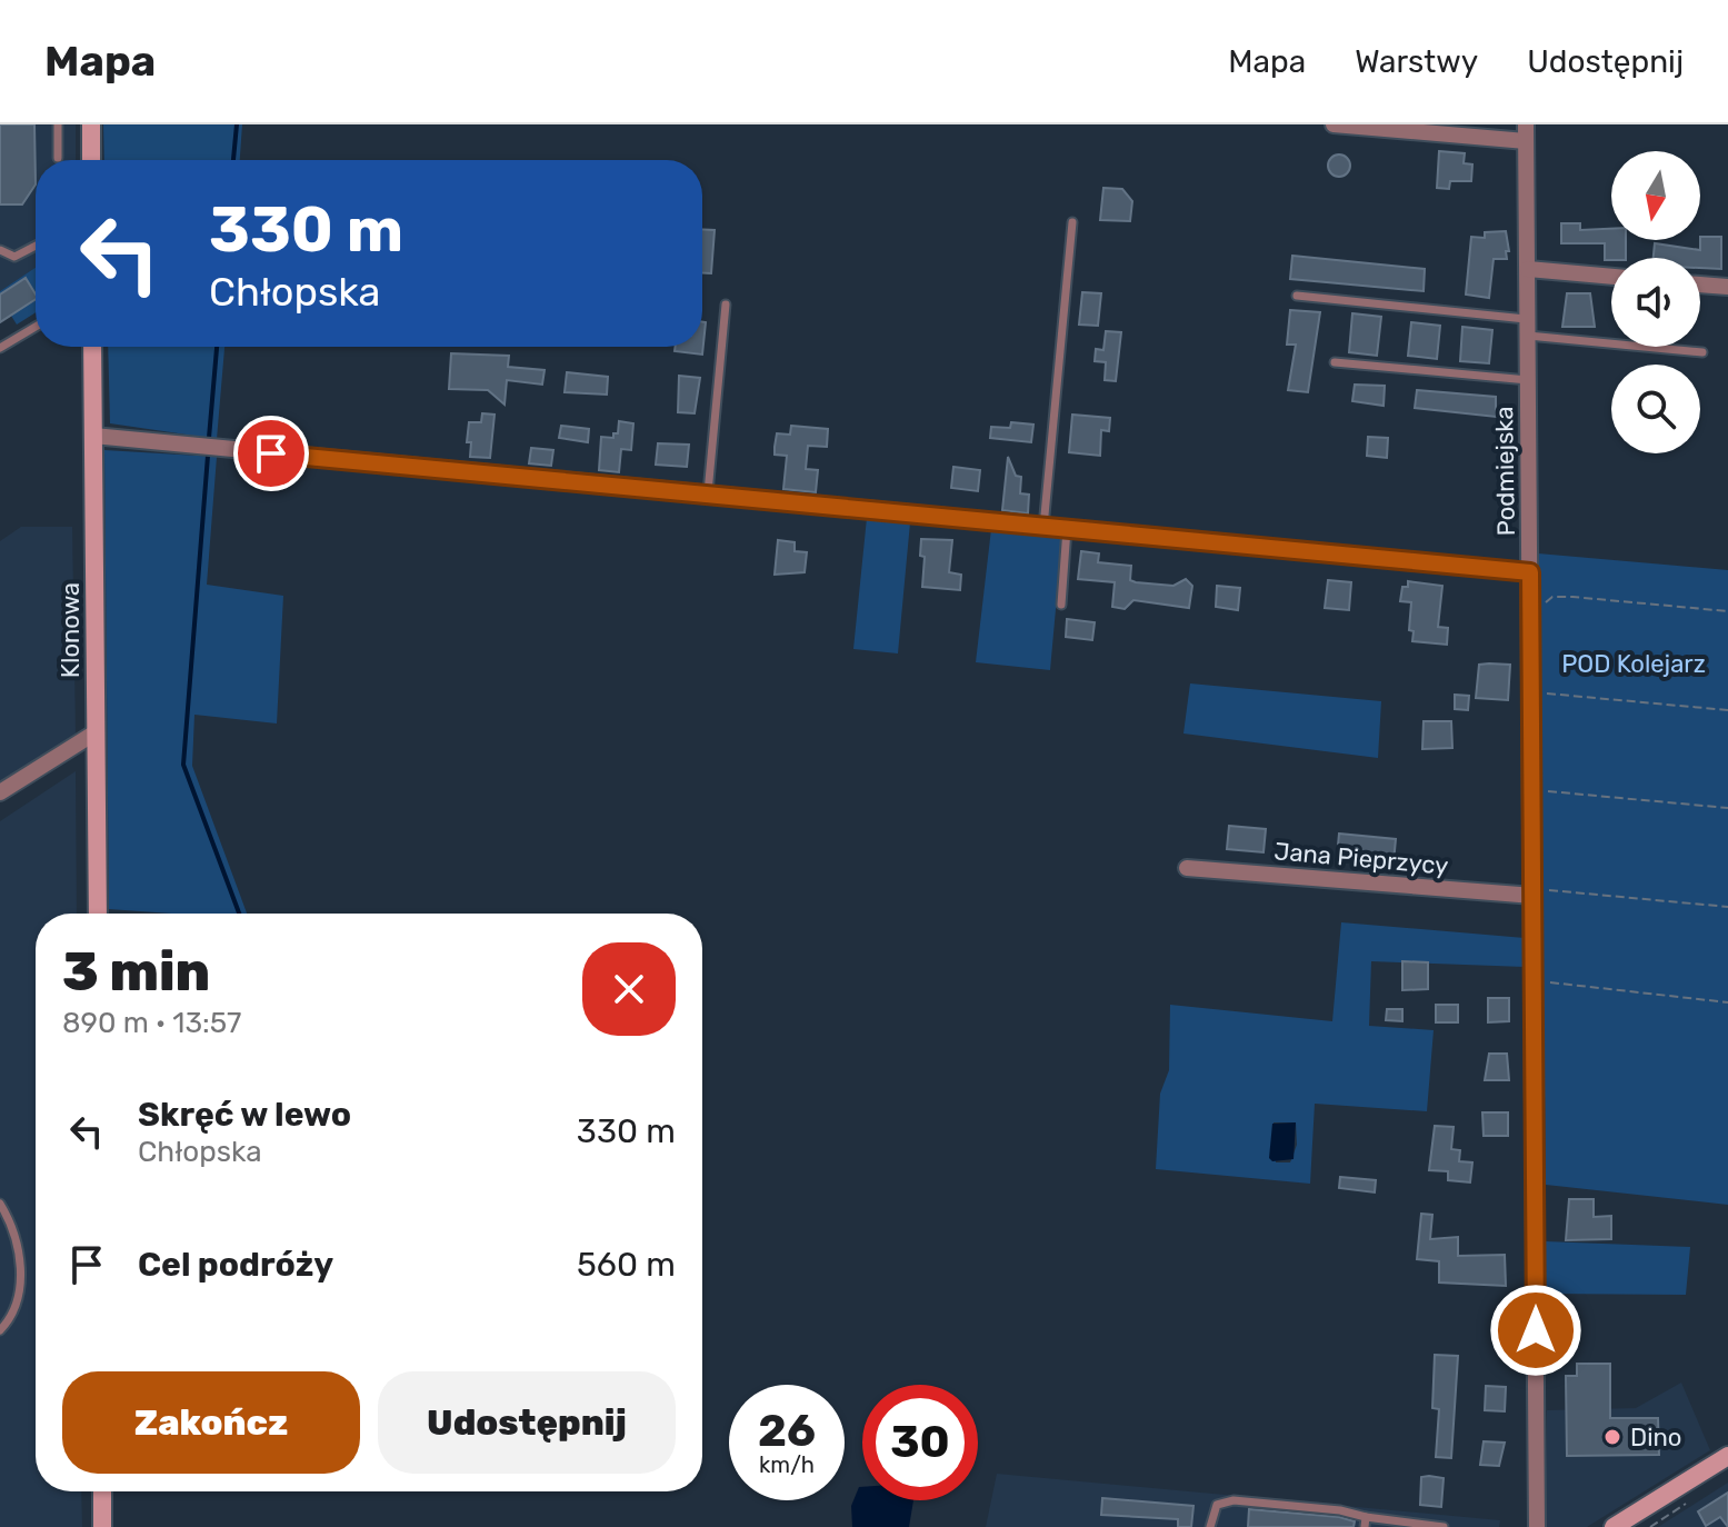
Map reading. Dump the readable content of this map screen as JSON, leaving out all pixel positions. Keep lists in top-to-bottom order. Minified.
{"streets":{"street":["Podmiejska","Klonowa","Jana Pieprzycy"]},"crossings":[["Podmiejska","Jana Pieprzycy"]],"parks":["POD Kolejarz"],"places":["Dino"],"north":"bottom","page":{"header":"Mapa","nav":["Mapa","Warstwy","Udostępnij"],"turn":["330 m","Chłopska"],"heading":["3 min","890 m · 13:57"],"list":[{"name":"Skręć w lewo","note":"Chłopska","value":"330 m"},{"name":"Cel podróży","value":"560 m"}],"buttons":["Zakończ","Udostępnij"],"speed":"26 km/h","limit":"30"}}
